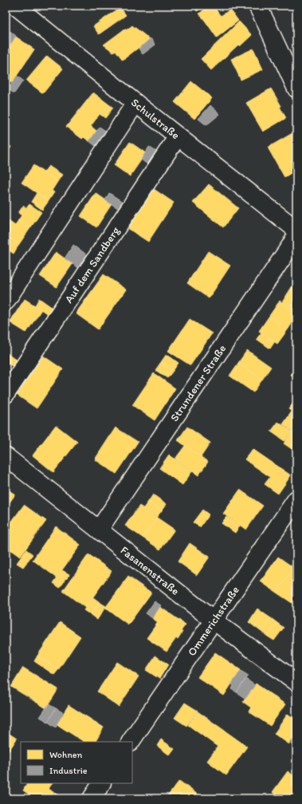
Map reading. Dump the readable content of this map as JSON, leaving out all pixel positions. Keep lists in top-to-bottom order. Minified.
{"streets":{"street":["Schulstraße","Auf dem Sandberg","Strundener Straße","Fasanenstraße","Ommerichstraße"]},"crossings":[["Schulstraße","Auf dem Sandberg"],["Strundener Straße","Fasanenstraße"],["Fasanenstraße","Ommerichstraße"]],"legend":["Wohnen","Industrie"]}
